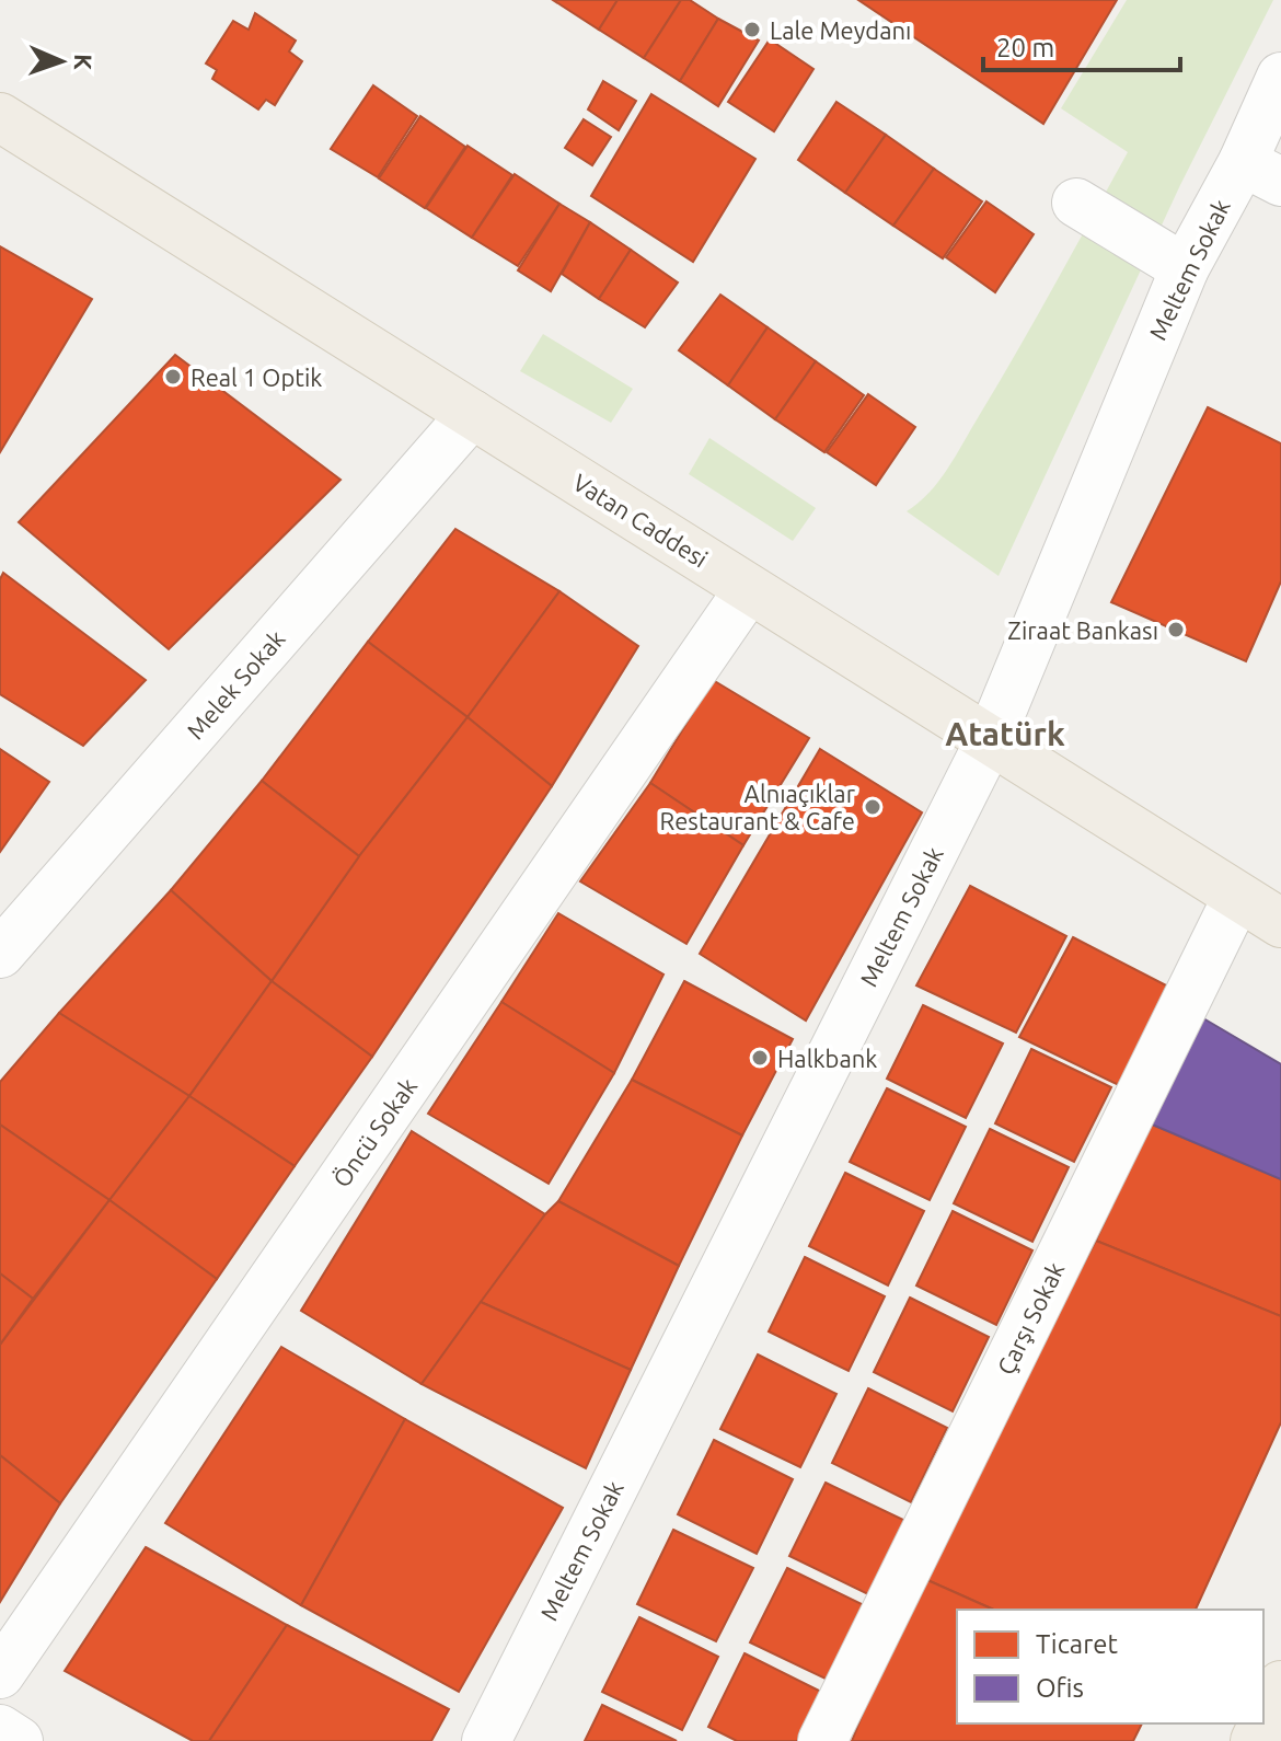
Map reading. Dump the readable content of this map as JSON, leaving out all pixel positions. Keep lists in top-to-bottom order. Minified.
{"streets":{"main road":["Vatan Caddesi"],"street":["Meltem Sokak","Melek Sokak","Öncü Sokak","Çarşı Sokak"]},"crossings":[["Meltem Sokak","Vatan Caddesi"],["Vatan Caddesi","Melek Sokak"],["Vatan Caddesi","Öncü Sokak"],["Vatan Caddesi","Çarşı Sokak"]],"districts":["Atatürk"],"places":["Lale Meydanı","Real 1 Optik","Ziraat Bankası","Alnıaçıklar Restaurant & Cafe","Halkbank"],"legend":["Ticaret","Ofis"],"scale_bar":"20 m","north":"right"}
